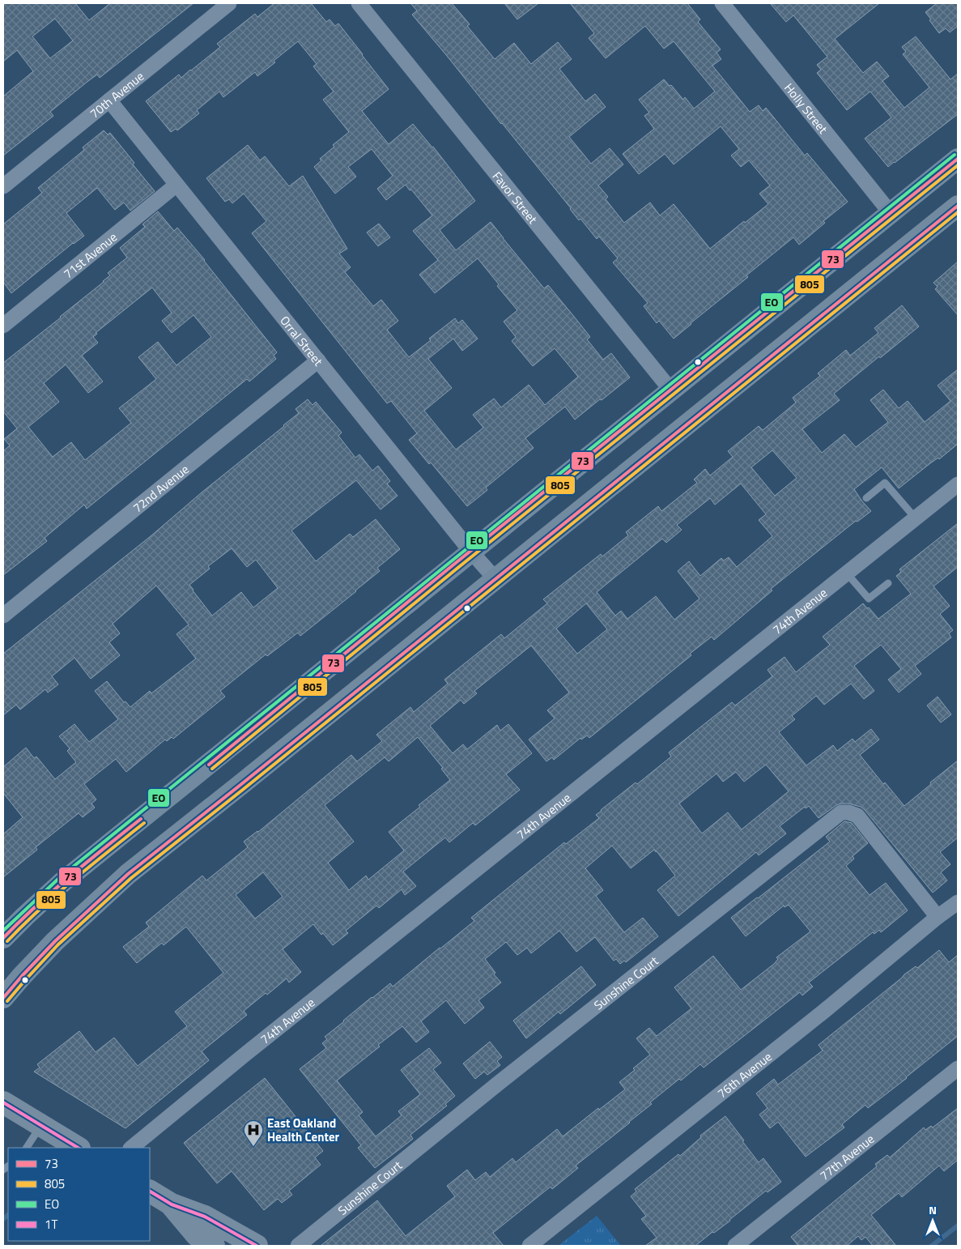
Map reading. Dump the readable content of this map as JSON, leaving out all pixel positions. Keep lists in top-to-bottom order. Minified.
{"streets":{"street":["70th Avenue","Holly Street","Favor Street","71st Avenue","Orral Street","72nd Avenue","74th Avenue","Sunshine Court","76th Avenue","77th Avenue"]},"crossings":[["70th Avenue","Orral Street"],["71st Avenue","Orral Street"],["Orral Street","72nd Avenue"],["Sunshine Court","76th Avenue"]],"places":{"hospital":["East Oakland Health Center"]},"lines":["transit line EO","transit line 73","transit line 805","transit line 1T"],"legend":["73","805","EO","1T"],"north":"top"}
